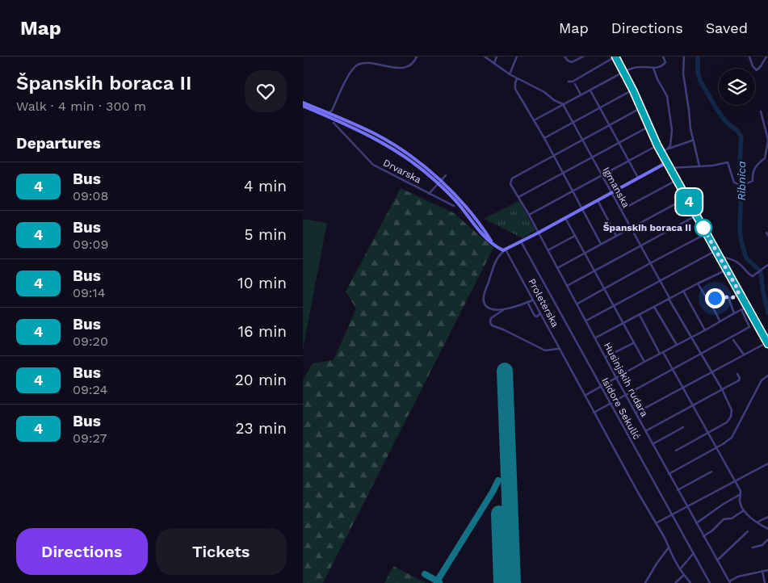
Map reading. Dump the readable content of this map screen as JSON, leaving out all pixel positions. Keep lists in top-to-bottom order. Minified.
{"streets":{"street":["Drvarska","Igmanska","Proleterska","Husinjskih rudara","Isidore Sekulić"]},"water":["Ribnica"],"places":["Španskih boraca II"],"lines":["bus line 4"],"page":{"header":"Map","nav":["Map","Directions","Saved"],"heading":[["Španskih boraca II","Walk · 4 min · 300 m"],"Departures"],"on_map":"4","list":[{"mark":"4","name":"Bus","note":"09:08","value":"4 min"},{"mark":"4","name":"Bus","note":"09:09","value":"5 min"},{"mark":"4","name":"Bus","note":"09:14","value":"10 min"},{"mark":"4","name":"Bus","note":"09:20","value":"16 min"},{"mark":"4","name":"Bus","note":"09:24","value":"20 min"},{"mark":"4","name":"Bus","note":"09:27","value":"23 min"}],"buttons":["Directions","Tickets"]}}
